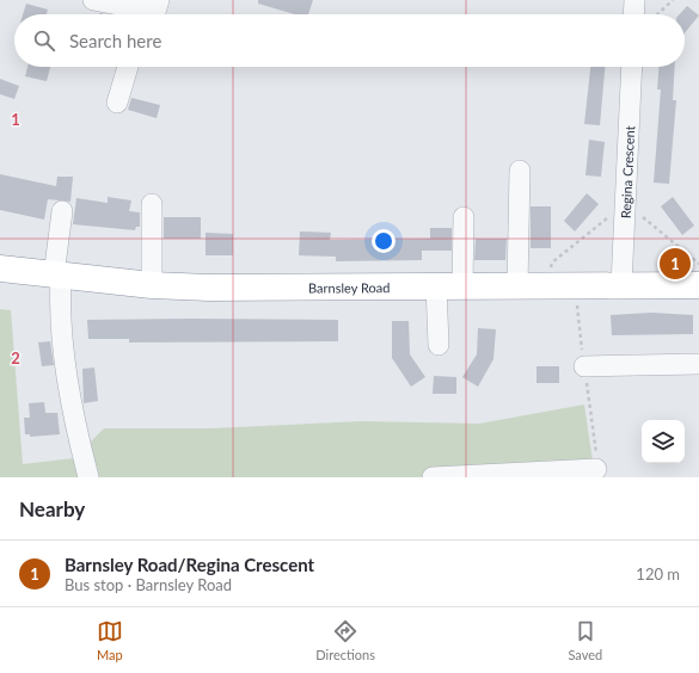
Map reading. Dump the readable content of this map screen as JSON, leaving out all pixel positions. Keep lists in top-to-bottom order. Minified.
{"streets":{"highway":["Barnsley Road"],"street":["Regina Crescent"]},"crossings":[["Regina Crescent","Barnsley Road"]],"page":{"search":"Search here","pins":"1","heading":"Nearby","list":[{"mark":"1","name":"Barnsley Road/Regina Crescent","note":"Bus stop · Barnsley Road","value":"120 m"}],"nav":["Map","Directions","Saved"]},"grid":{"rows":["1","2"]}}
